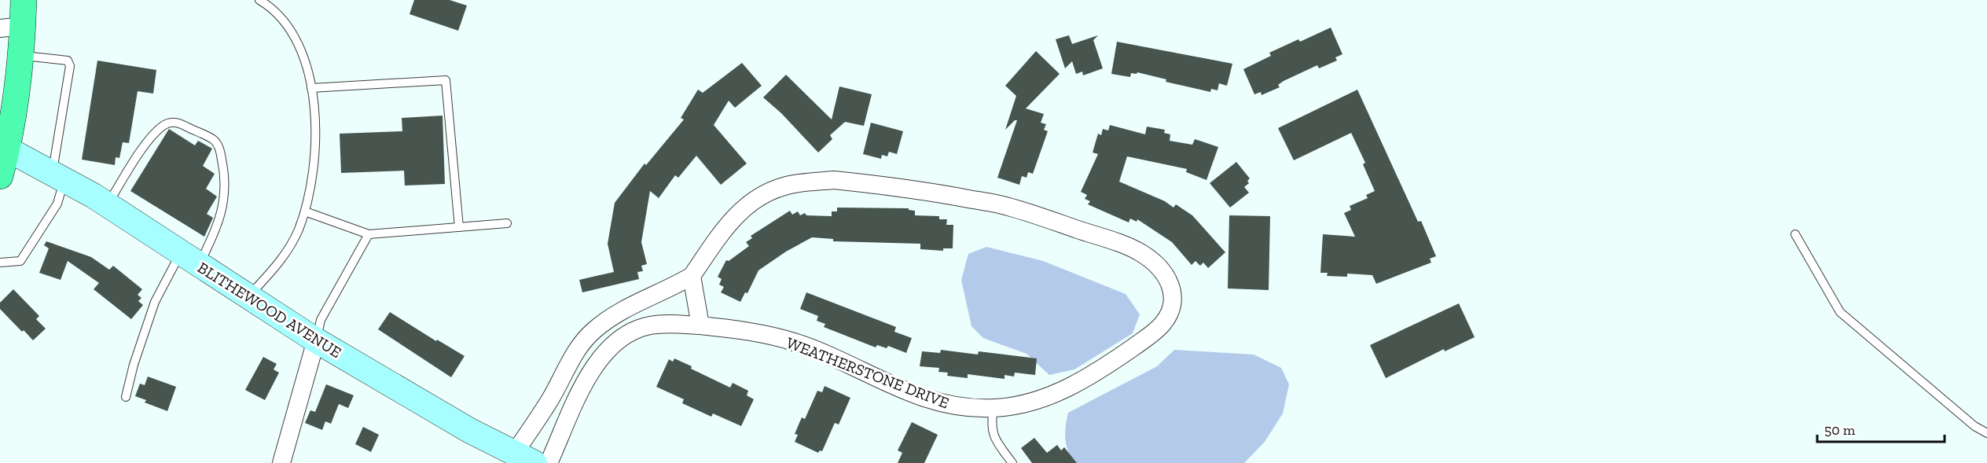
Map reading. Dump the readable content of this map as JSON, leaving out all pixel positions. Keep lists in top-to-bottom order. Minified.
{"streets":{"street":["BLITHEWOOD AVENUE","WEATHERSTONE DRIVE"]},"scale_bar":"50 m"}
